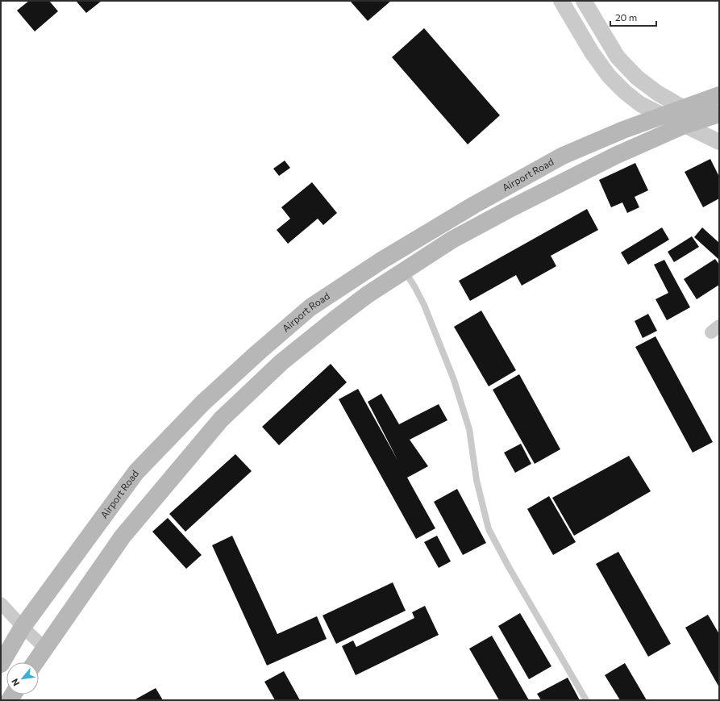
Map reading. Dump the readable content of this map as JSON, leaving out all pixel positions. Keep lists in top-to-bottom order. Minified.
{"streets":{"main road":["Airport Road"]},"scale_bar":"20 m","north":"bottom left"}
